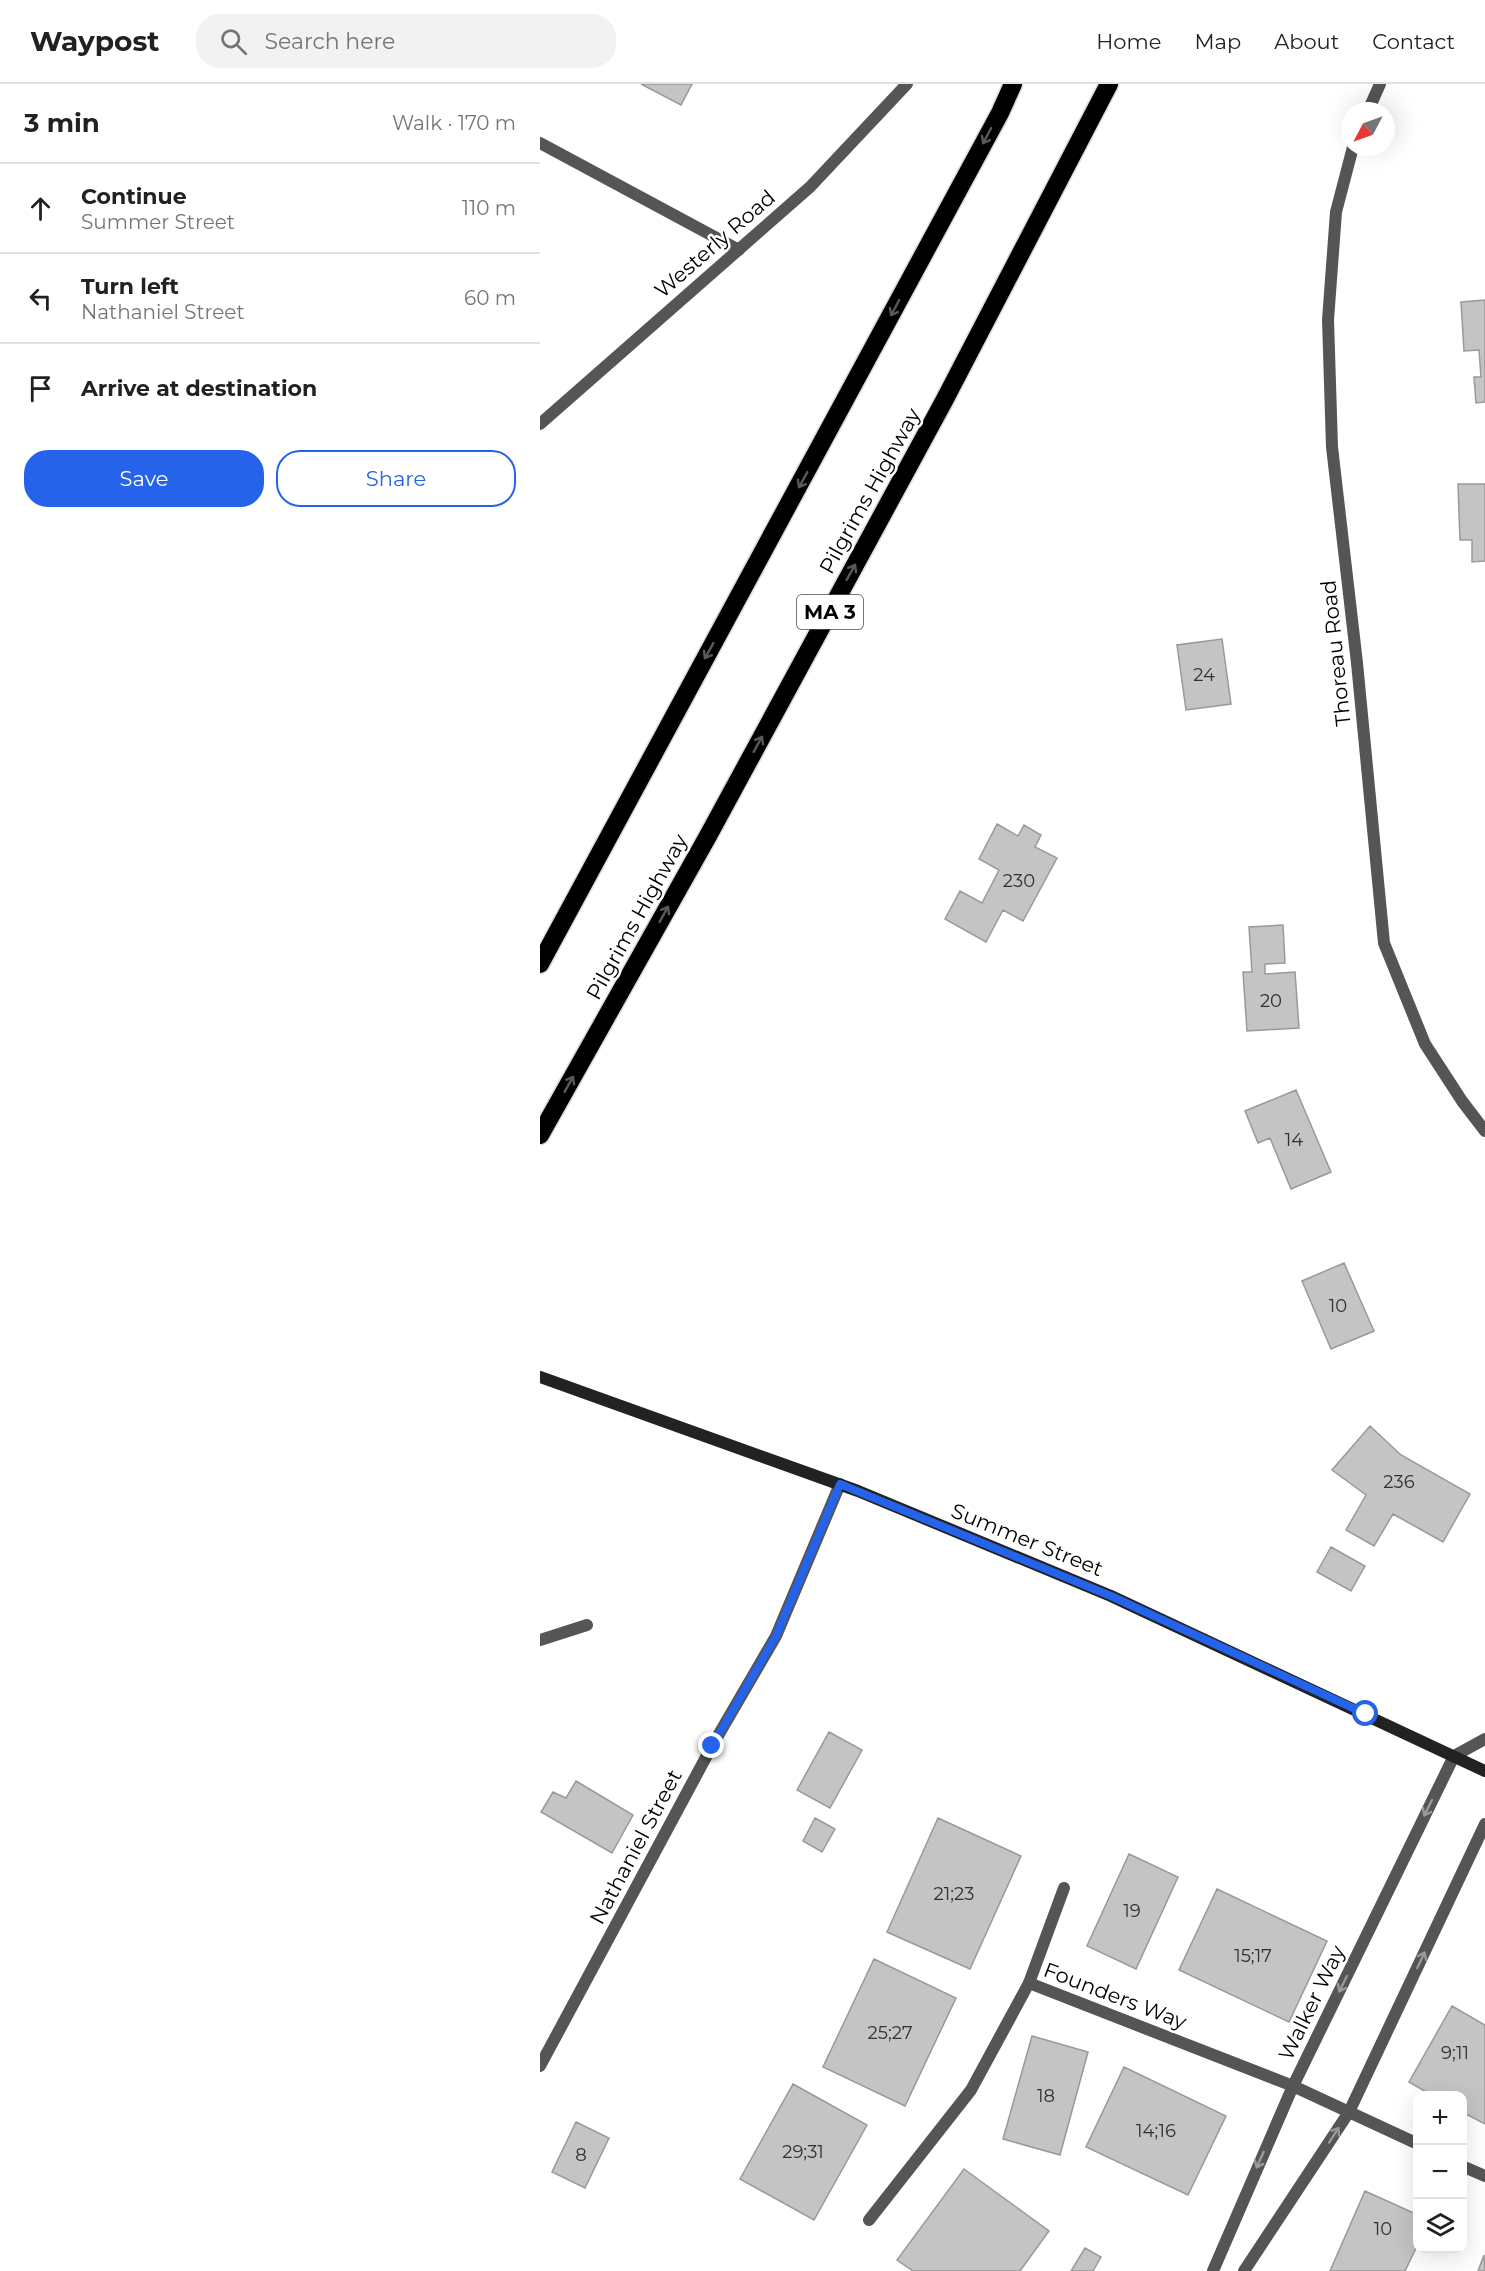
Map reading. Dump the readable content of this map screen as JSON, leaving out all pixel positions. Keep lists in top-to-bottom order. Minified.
{"streets":{"highway":["Pilgrims Highway","MA 3"],"main road":["Summer Street"],"street":["Westerly Road","Thoreau Road","Nathaniel Street","Founders Way","Walker Way"]},"crossings":[["Summer Street","Nathaniel Street"],["Summer Street","Walker Way"],["Founders Way","Walker Way"]],"house_numbers":["24","230","20","14","10","236","21;23","19","15;17","25;27","9;11","18","14;16","29;31","8","10"],"north":"bottom left","page":{"header":"Waypost","search":"Search here","nav":["Home","Map","About","Contact"],"heading":["3 min","Walk · 170 m"],"list":[["Continue","Summer Street","110 m"],["Turn left","Nathaniel Street","60 m"],"Arrive at destination"],"buttons":["Save","Share"],"map_buttons":["+","−"]}}
